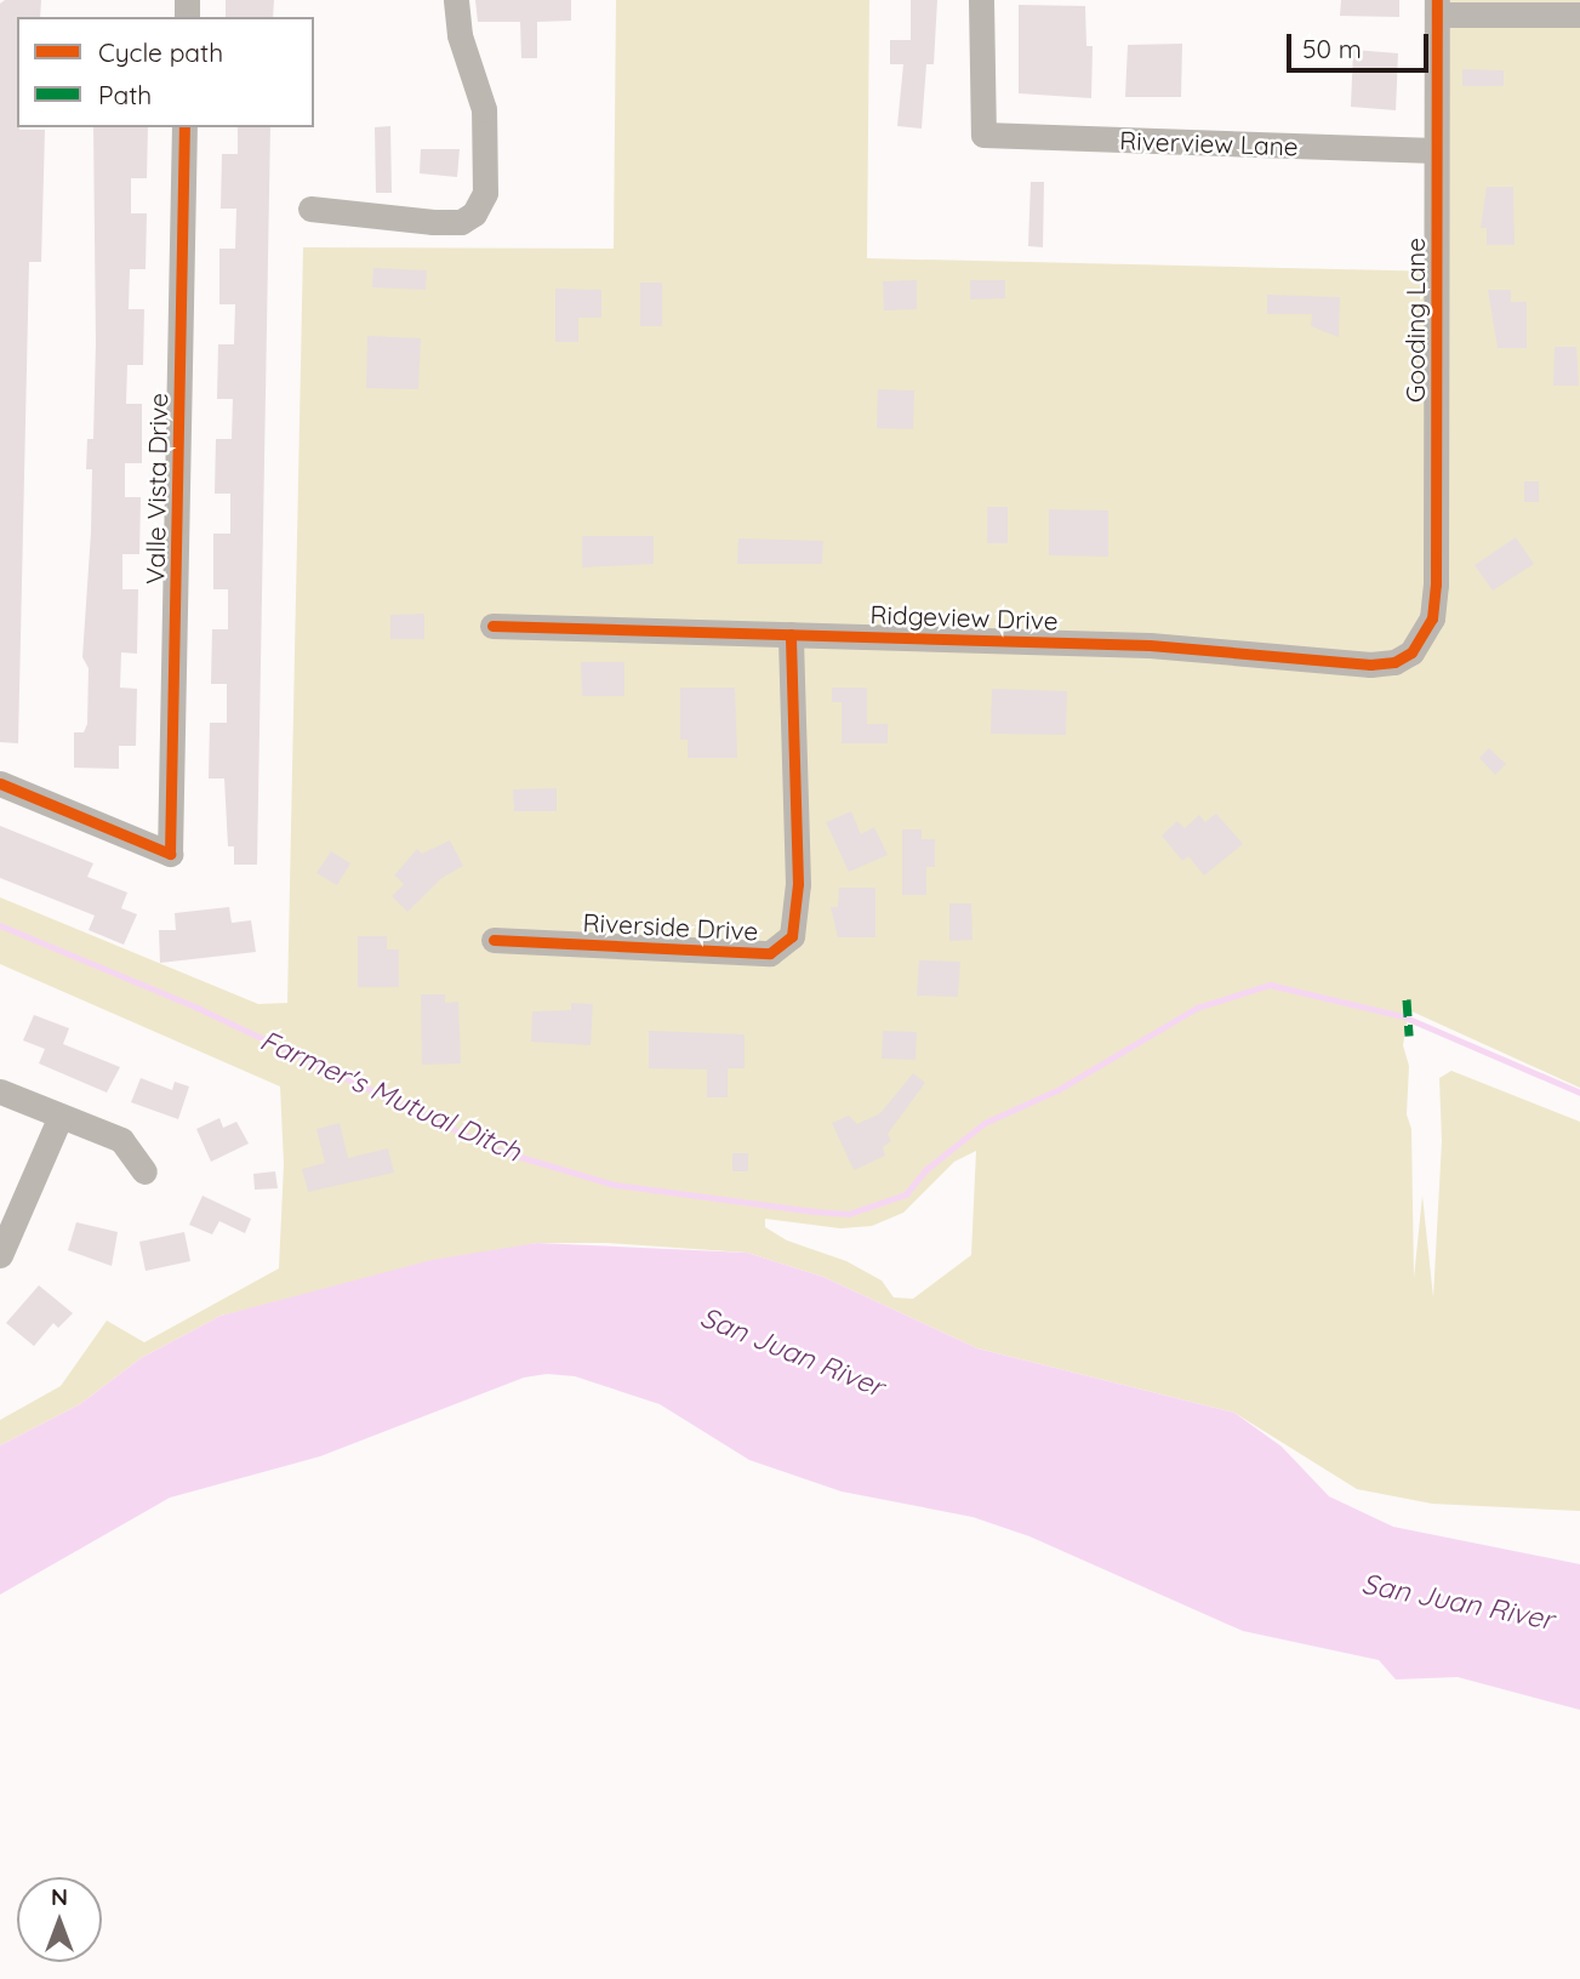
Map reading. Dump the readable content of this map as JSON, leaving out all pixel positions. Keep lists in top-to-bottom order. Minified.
{"streets":{"street":["Riverview Lane","Gooding Lane","Valle Vista Drive","Ridgeview Drive","Riverside Drive"]},"crossings":[["Riverview Lane","Gooding Lane"],["Gooding Lane","Ridgeview Drive"],["Ridgeview Drive","Riverside Drive"]],"water":["Farmer's Mutual Ditch","San Juan River"],"legend":["Cycle path","Path"],"scale_bar":"50 m","north":"top"}
